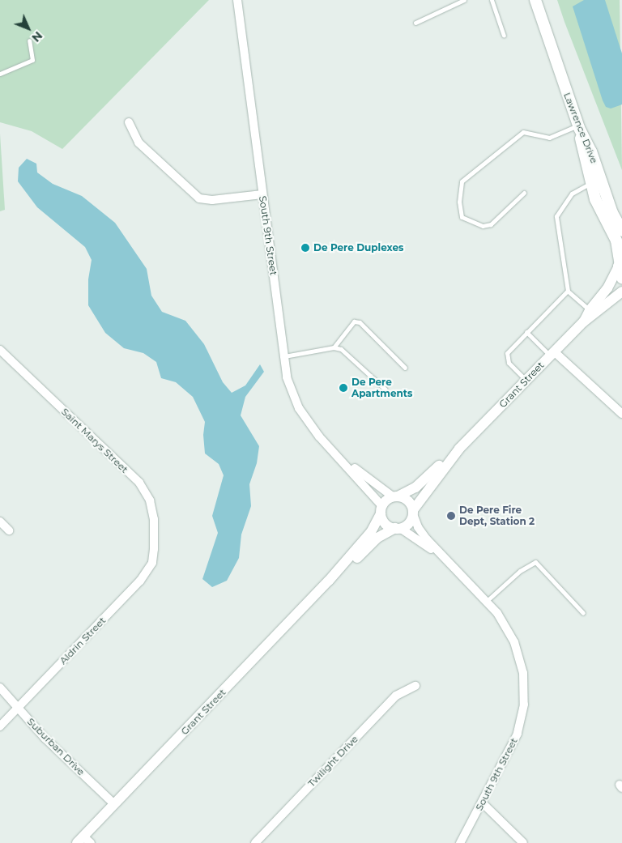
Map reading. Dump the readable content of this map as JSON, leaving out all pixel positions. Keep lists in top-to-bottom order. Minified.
{"streets":{"main road":["Lawrence Drive"],"street":["South 9th Street","Grant Street","Saint Marys Street","Aldrin Street","Suburban Drive","Twilight Drive"]},"crossings":[["South 9th Street","Grant Street"],["Grant Street","Suburban Drive"],["Saint Marys Street","Aldrin Street"],["Aldrin Street","Suburban Drive"]],"places":["De Pere Duplexes","De Pere Apartments","De Pere Fire Dept, Station 2"],"north":"bottom right"}
